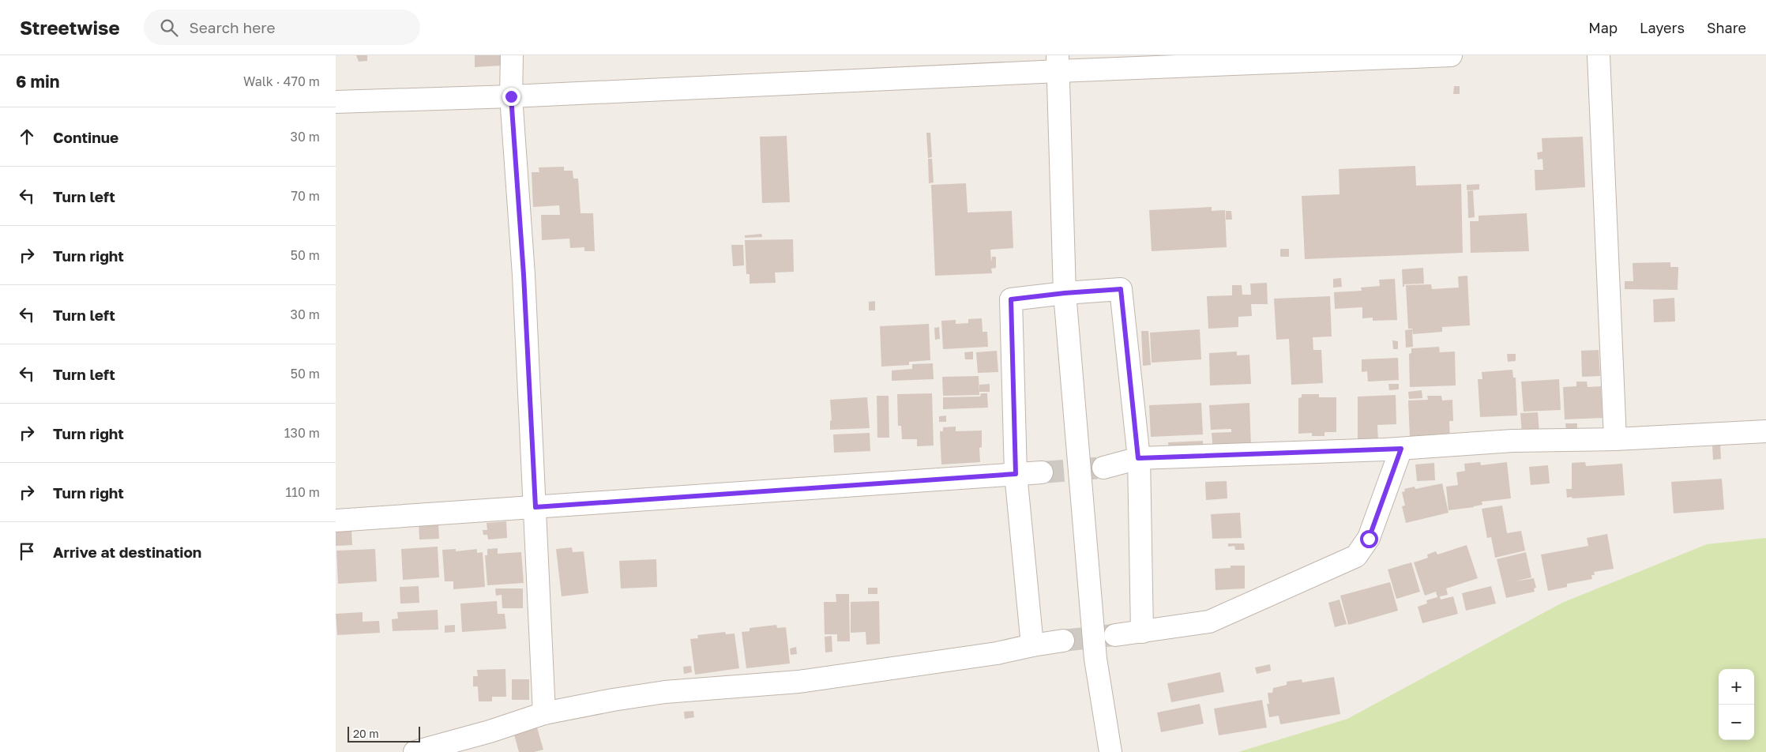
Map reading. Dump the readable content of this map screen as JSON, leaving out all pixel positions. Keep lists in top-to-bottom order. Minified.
{"scale_bar":"20 m","page":{"header":"Streetwise","search":"Search here","nav":["Map","Layers","Share"],"heading":["6 min","Walk · 470 m"],"list":[["Continue","30 m"],["Turn left","70 m"],["Turn right","50 m"],["Turn left","30 m"],["Turn left","50 m"],["Turn right","130 m"],["Turn right","110 m"],"Arrive at destination"],"map_buttons":["+","−"],"scale":"20 m"}}
